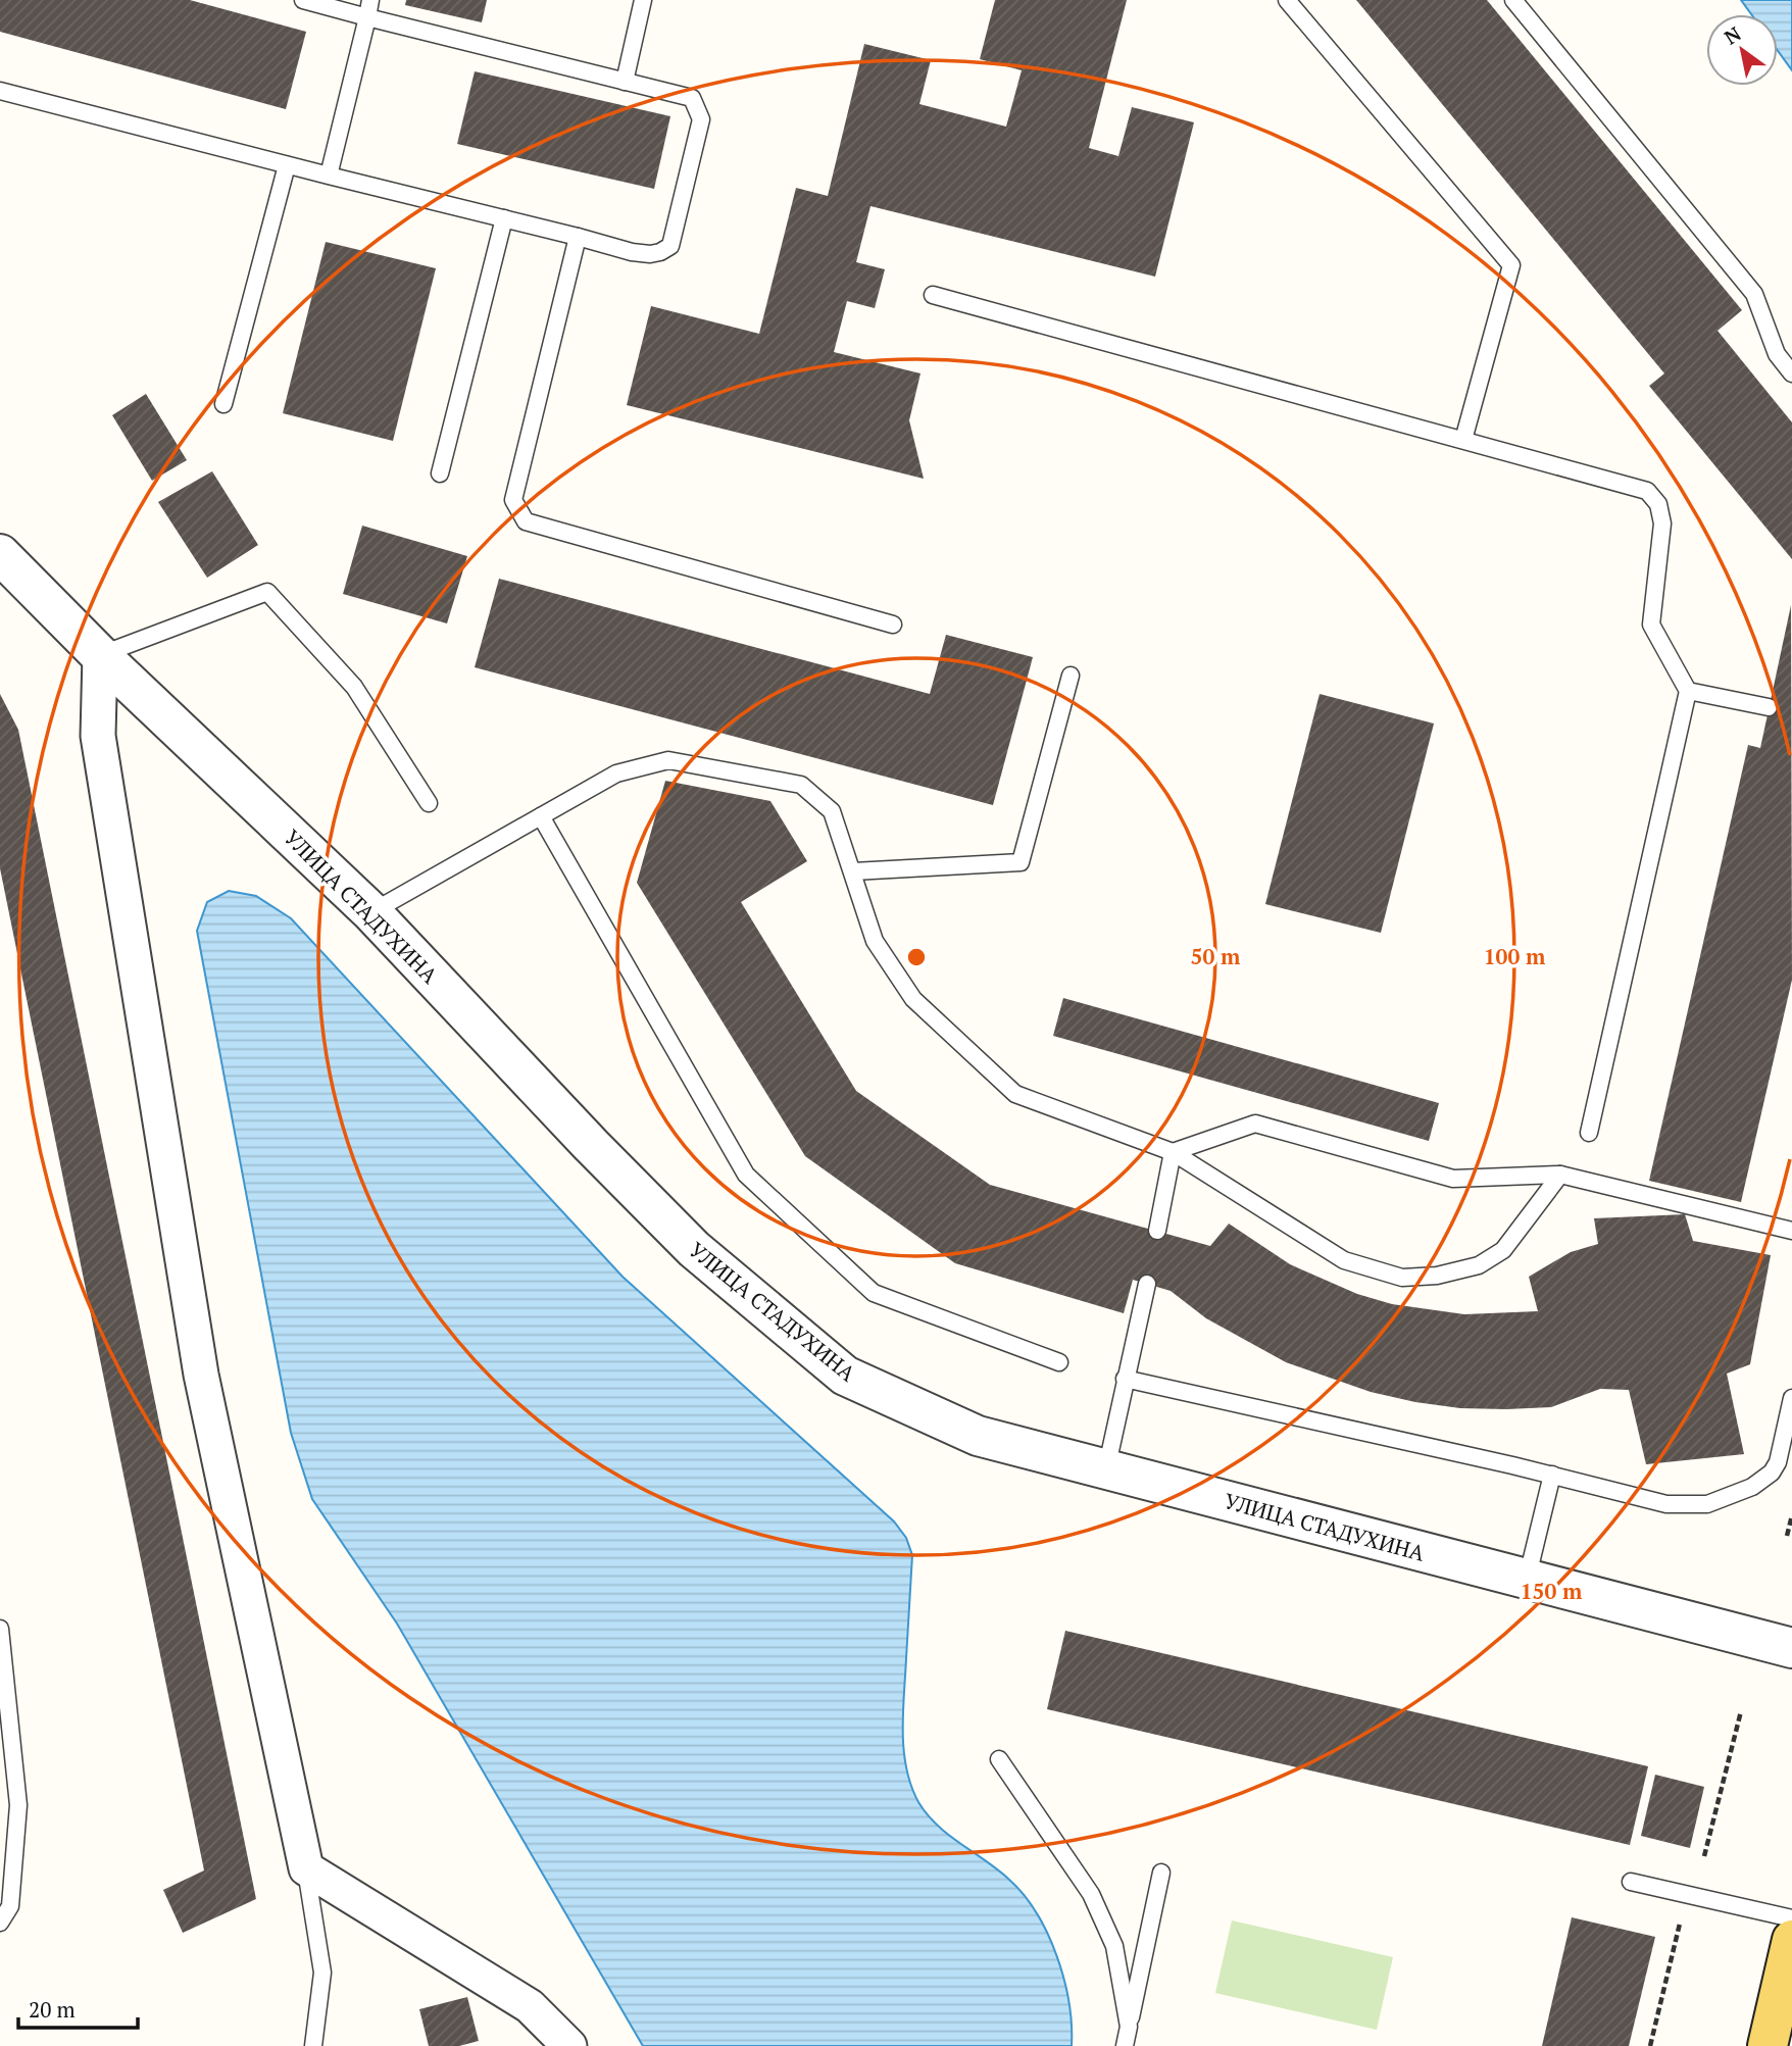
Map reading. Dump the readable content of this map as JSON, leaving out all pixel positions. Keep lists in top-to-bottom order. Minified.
{"streets":{"street":["УЛИЦА СТАДУХИНА"]},"scale_bar":"20 m","north":"top left","rings":["50 m","100 m","150 m"]}
